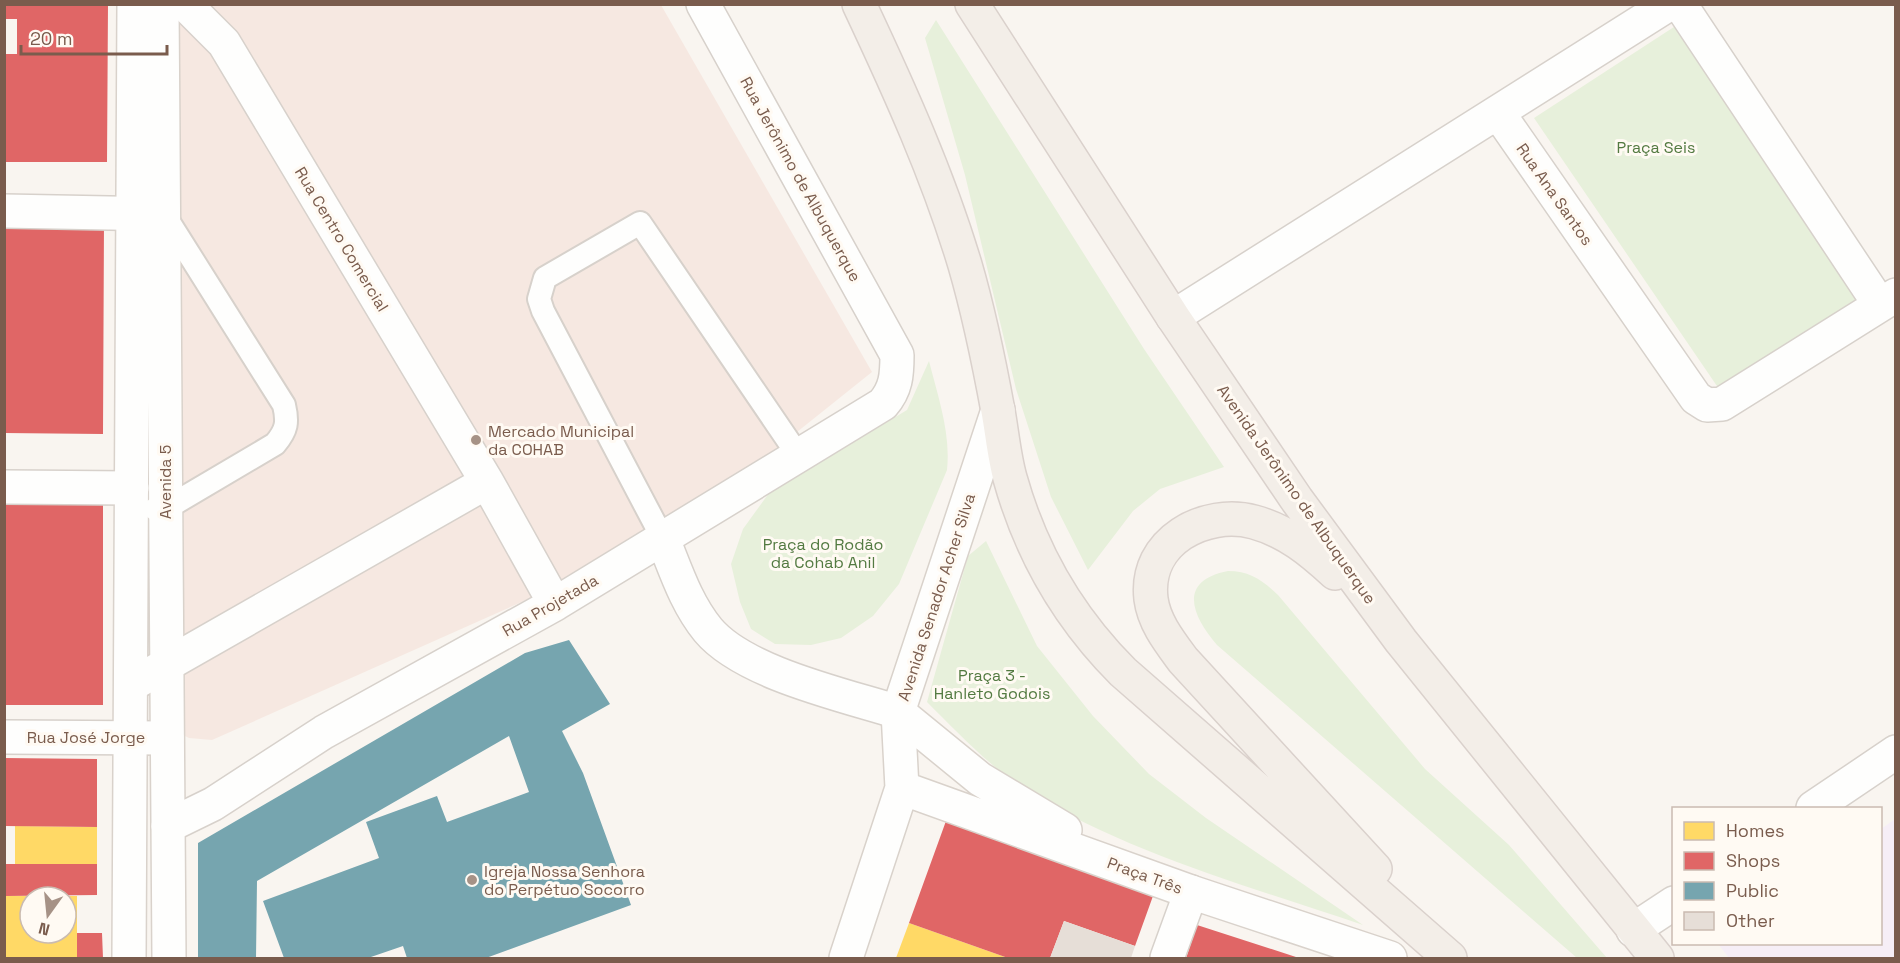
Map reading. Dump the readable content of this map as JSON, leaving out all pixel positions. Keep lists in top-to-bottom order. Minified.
{"streets":{"main road":["Avenida Jerônimo de Albuquerque"],"street":["Rua Jerônimo de Albuquerque","Rua Ana Santos","Rua Centro Comercial","Avenida 5","Avenida Senador Acher Silva","Rua Projetada","Rua José Jorge","Praça Três"]},"crossings":[["Rua Jerônimo de Albuquerque","Rua Projetada"],["Rua Centro Comercial","Rua Projetada"],["Avenida 5","Rua Projetada"],["Avenida 5","Rua José Jorge"],["Avenida Senador Acher Silva","Praça Três"]],"parks":["Praça Seis","Praça do Rodão da Cohab Anil","Praça 3 - Hanleto Godois"],"places":["Mercado Municipal da COHAB","Igreja Nossa Senhora do Perpétuo Socorro"],"legend":["Homes","Shops","Public","Other"],"scale_bar":"20 m","north":"bottom"}
